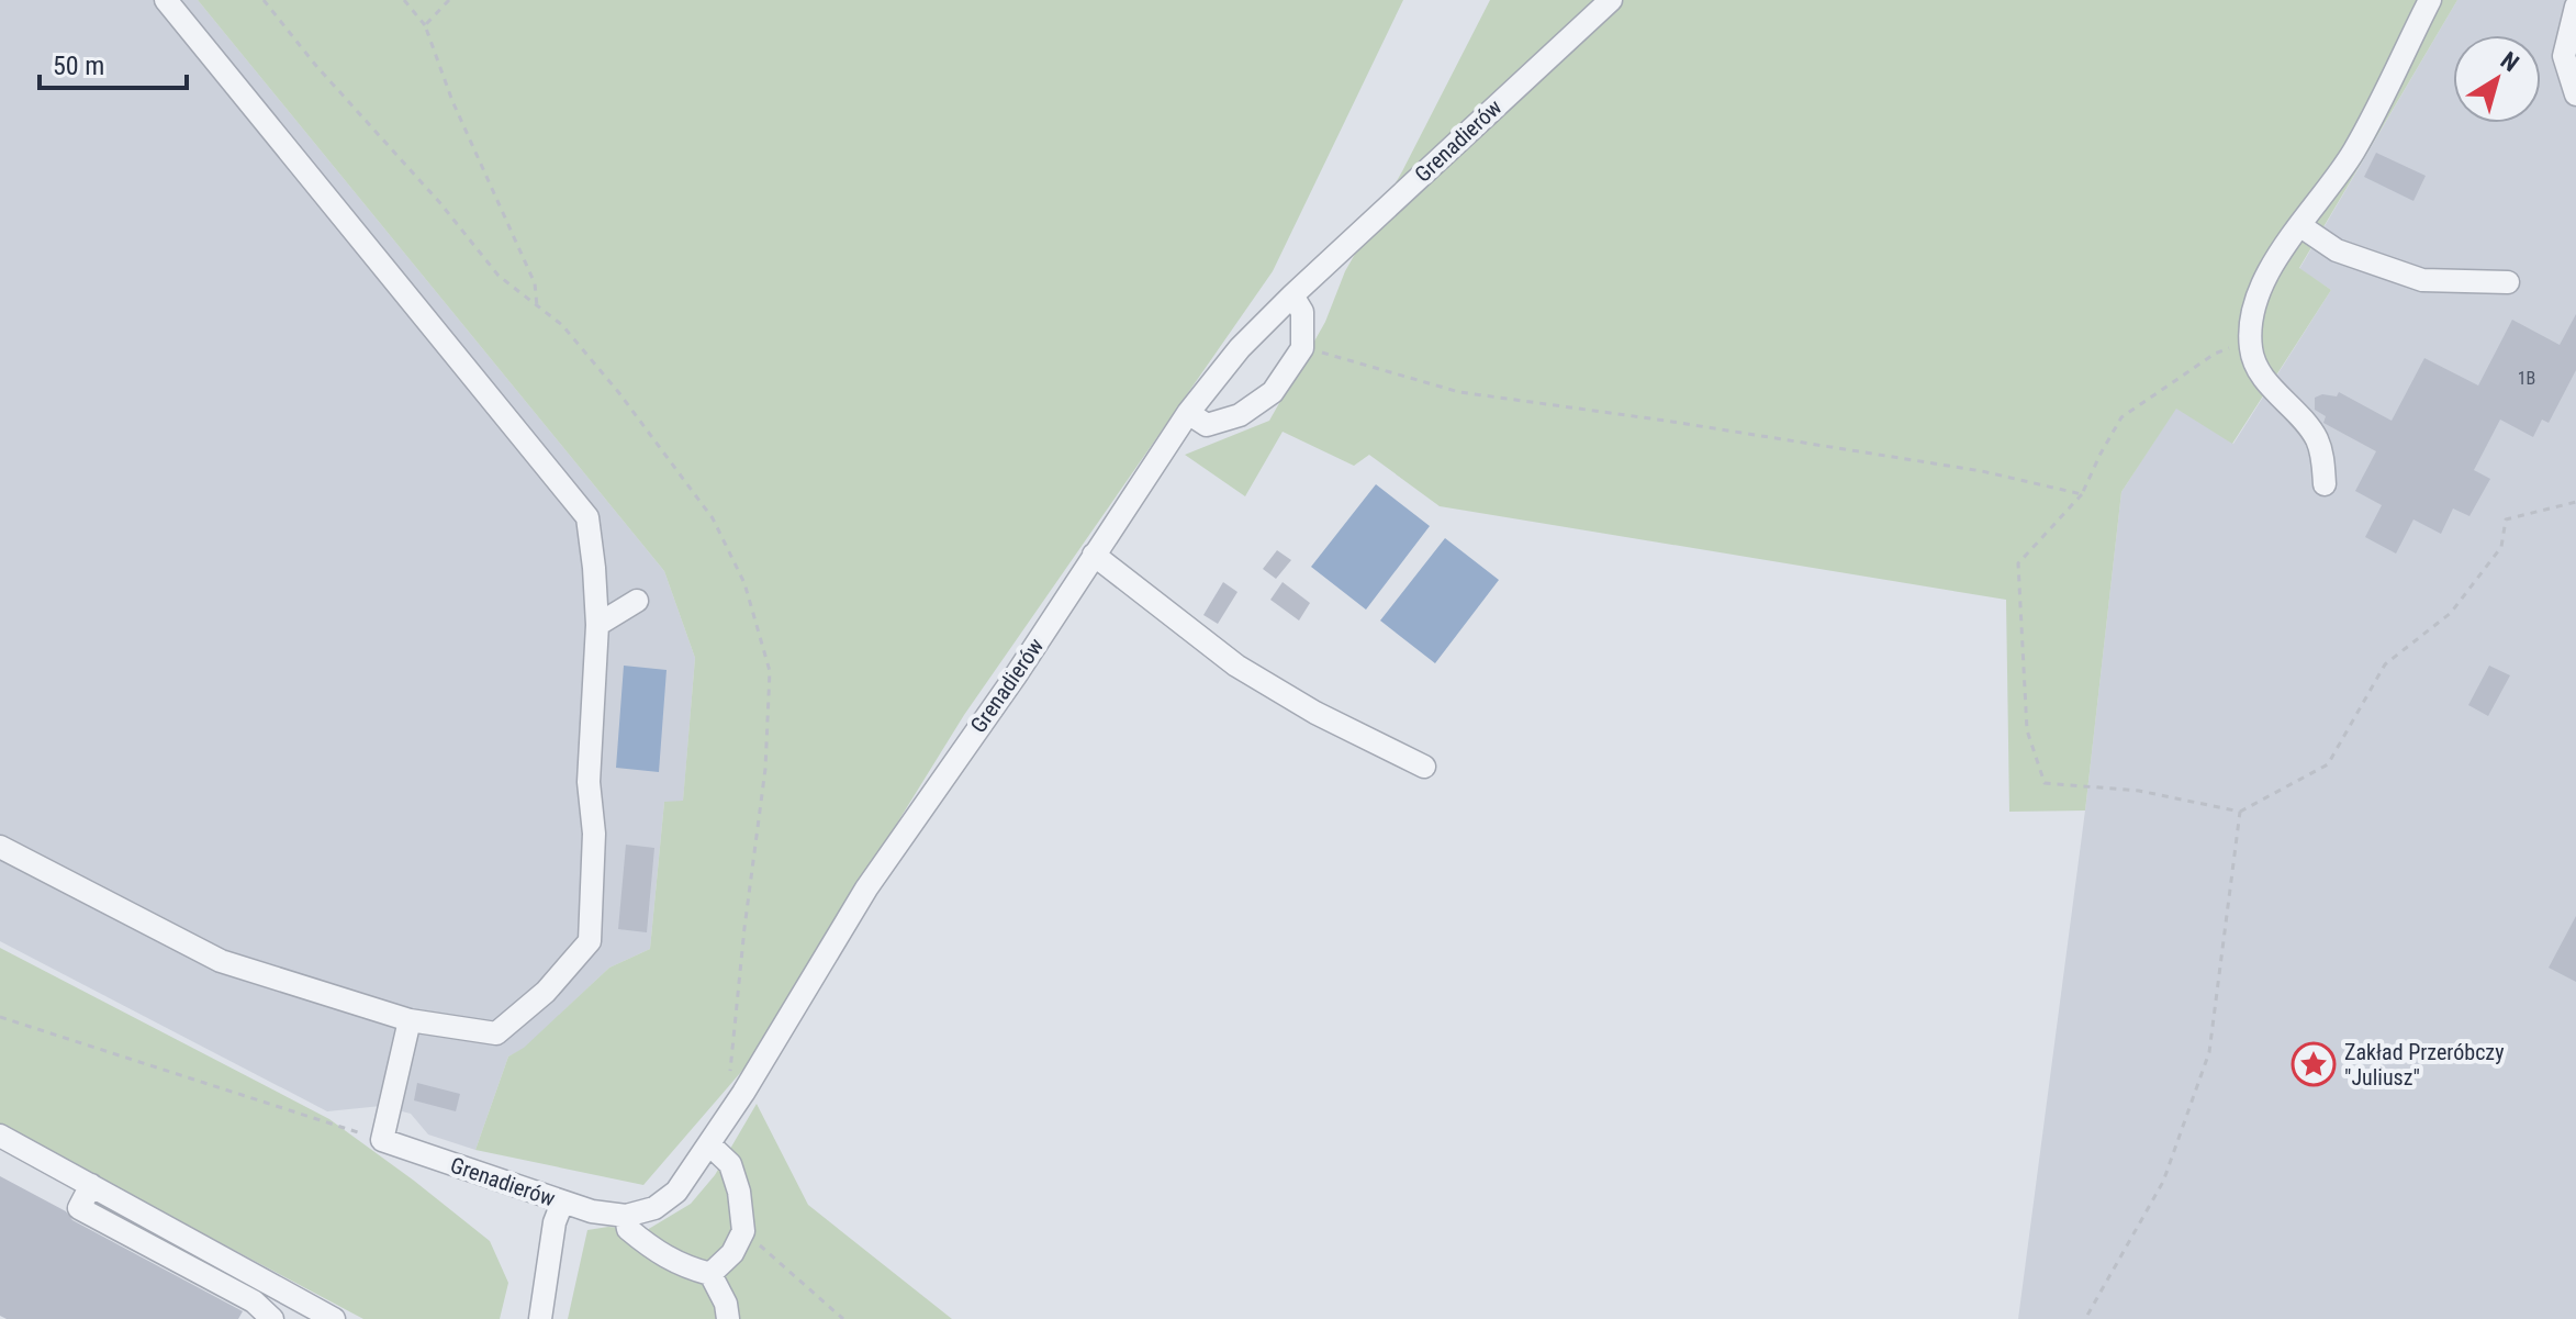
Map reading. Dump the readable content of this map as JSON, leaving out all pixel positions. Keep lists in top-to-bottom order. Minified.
{"streets":{"street":["Grenadierów"]},"places":{"place":["Zakład Przeróbczy \"Juliusz\""]},"house_numbers":["1B"],"scale_bar":"50 m","north":"top right"}
